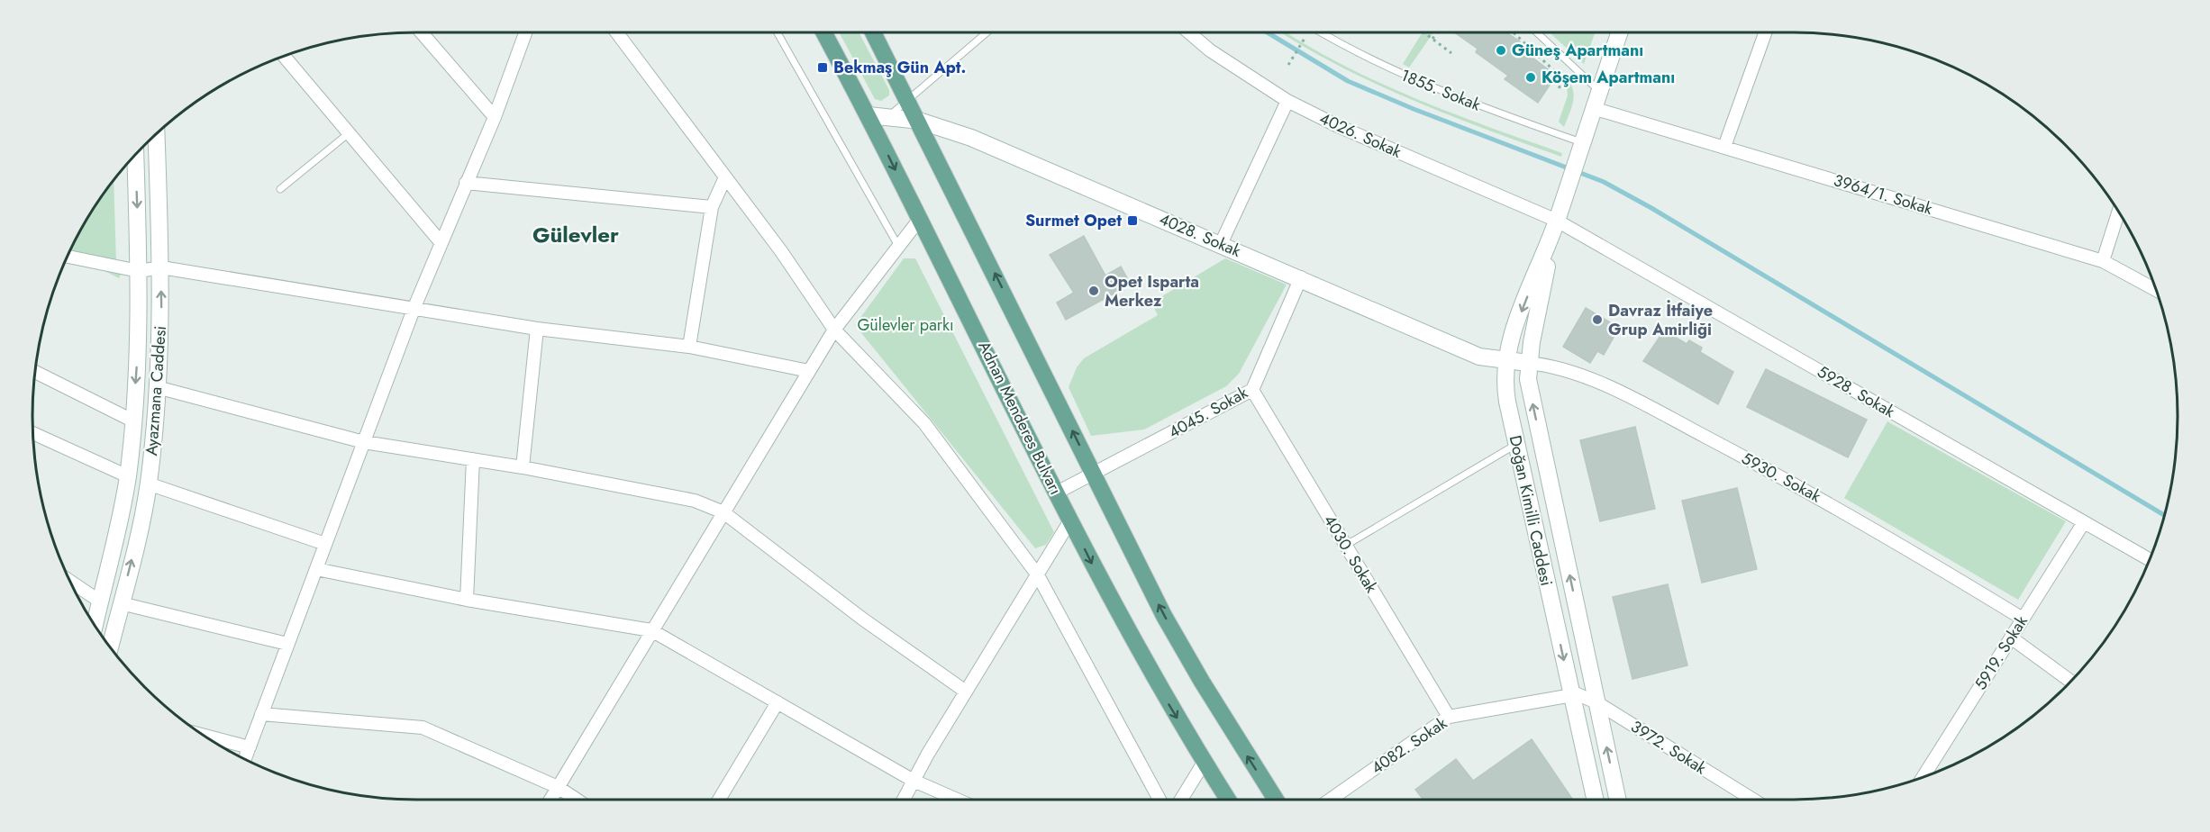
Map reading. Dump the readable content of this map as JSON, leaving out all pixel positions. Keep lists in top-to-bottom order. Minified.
{"streets":{"main road":["4028. Sokak","Ayazmana Caddesi","Adnan Menderes Bulvarı","Doğan Kimilli Caddesi"],"street":["4026. Sokak","3964/1. Sokak","5928. Sokak","4045. Sokak","5930. Sokak","4030. Sokak","5919. Sokak","4082. Sokak","3972. Sokak"],"lane":["1855. Sokak"]},"crossings":[["1855. Sokak","Doğan Kimilli Caddesi"],["4026. Sokak","5928. Sokak"],["4026. Sokak","Doğan Kimilli Caddesi"],["3964/1. Sokak","Doğan Kimilli Caddesi"],["4028. Sokak","4045. Sokak"],["4028. Sokak","Adnan Menderes Bulvarı"],["4028. Sokak","5930. Sokak"],["4028. Sokak","Doğan Kimilli Caddesi"],["5928. Sokak","Doğan Kimilli Caddesi"],["5928. Sokak","5919. Sokak"],["4045. Sokak","Adnan Menderes Bulvarı"],["4045. Sokak","4030. Sokak"],["5930. Sokak","Doğan Kimilli Caddesi"],["5930. Sokak","5919. Sokak"],["Doğan Kimilli Caddesi","4082. Sokak"],["Doğan Kimilli Caddesi","3972. Sokak"],["4030. Sokak","4082. Sokak"],["4082. Sokak","3972. Sokak"]],"districts":["Gülevler"],"parks":["Gülevler parkı"],"places":{"other":["Güneş Apartmanı","Köşem Apartmanı","Opet Isparta Merkez","Davraz İtfaiye Grup Amirliği"],"transit":["Bekmaş Gün Apt.","Surmet Opet"]}}
